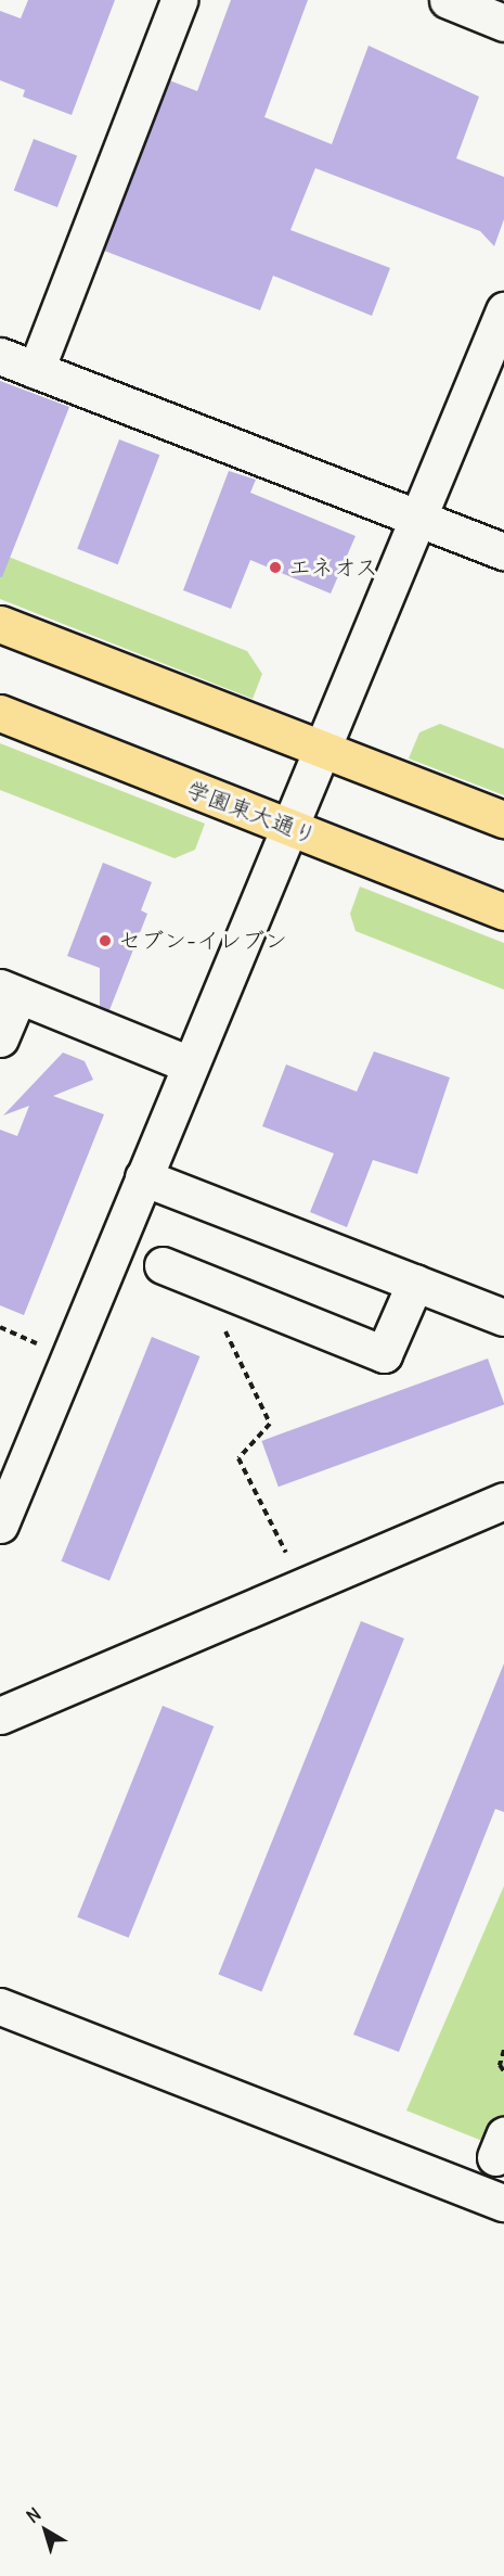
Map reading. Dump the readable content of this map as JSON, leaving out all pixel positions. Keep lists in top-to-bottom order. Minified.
{"streets":{"main road":["学園東大通り"]},"places":["エネオス","セブン-イレブン"],"north":"top left"}
